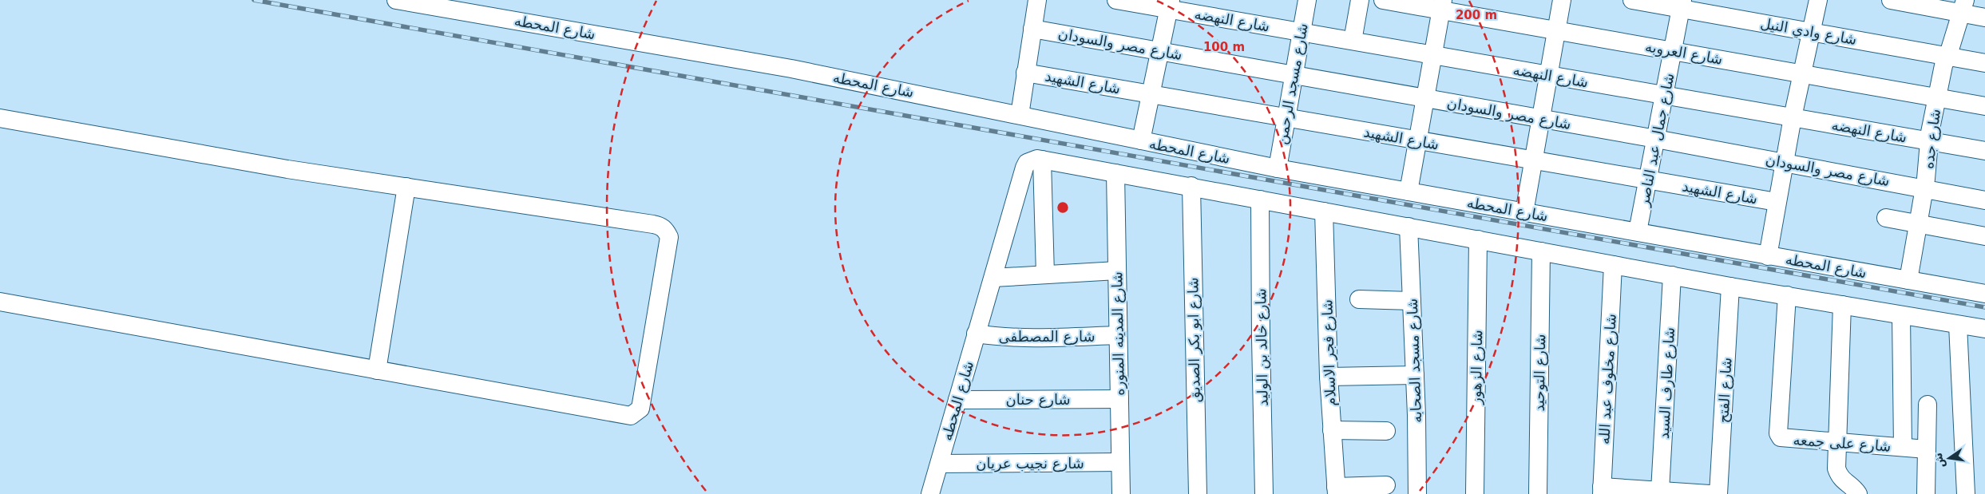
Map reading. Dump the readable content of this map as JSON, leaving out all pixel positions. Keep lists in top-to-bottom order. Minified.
{"streets":{"street":["شارع النهضه","شارع المحطه","شارع وادي النيل","شارع مصر والسودان","شارع العروبه","شارع الشهيد","شارع مسجد الرحمن","شارع جده","شارع جمال عبد الناصر","شارع المدينه المنوره","شارع المصطفى","شارع ابو بكر الصديق","شارع خالد بن الوليد","شارع فجر الاسلام","شارع مسجد الصحابه","شارع الزهور","شارع التوحيد","شارع مخلوف عبد الله","شارع طارف السيد","شارع الفتح","شارع حنان","شارع على جمعه","شارع نجيب عريان"]},"crossings":[["شارع النهضه","شارع مسجد الرحمن"],["شارع النهضه","شارع جده"],["شارع النهضه","شارع جمال عبد الناصر"],["شارع المحطه","شارع مسجد الرحمن"],["شارع المحطه","شارع جده"],["شارع المحطه","شارع جمال عبد الناصر"],["شارع المحطه","شارع المدينه المنوره"],["شارع المحطه","شارع المصطفى"],["شارع المحطه","شارع ابو بكر الصديق"],["شارع المحطه","شارع خالد بن الوليد"],["شارع المحطه","شارع فجر الاسلام"],["شارع المحطه","شارع مسجد الصحابه"],["شارع المحطه","شارع الزهور"],["شارع المحطه","شارع التوحيد"],["شارع المحطه","شارع مخلوف عبد الله"],["شارع المحطه","شارع طارف السيد"],["شارع المحطه","شارع الفتح"],["شارع المحطه","شارع حنان"],["شارع المحطه","شارع على جمعه"],["شارع المحطه","شارع نجيب عريان"],["شارع وادي النيل","شارع جده"],["شارع وادي النيل","شارع جمال عبد الناصر"],["شارع مصر والسودان","شارع مسجد الرحمن"],["شارع مصر والسودان","شارع جده"],["شارع مصر والسودان","شارع جمال عبد الناصر"],["شارع العروبه","شارع جده"],["شارع العروبه","شارع جمال عبد الناصر"],["شارع الشهيد","شارع مسجد الرحمن"],["شارع الشهيد","شارع جمال عبد الناصر"],["شارع المدينه المنوره","شارع المصطفى"],["شارع المدينه المنوره","شارع حنان"],["شارع المدينه المنوره","شارع نجيب عريان"]],"north":"left","rings":["200 m","100 m"]}
